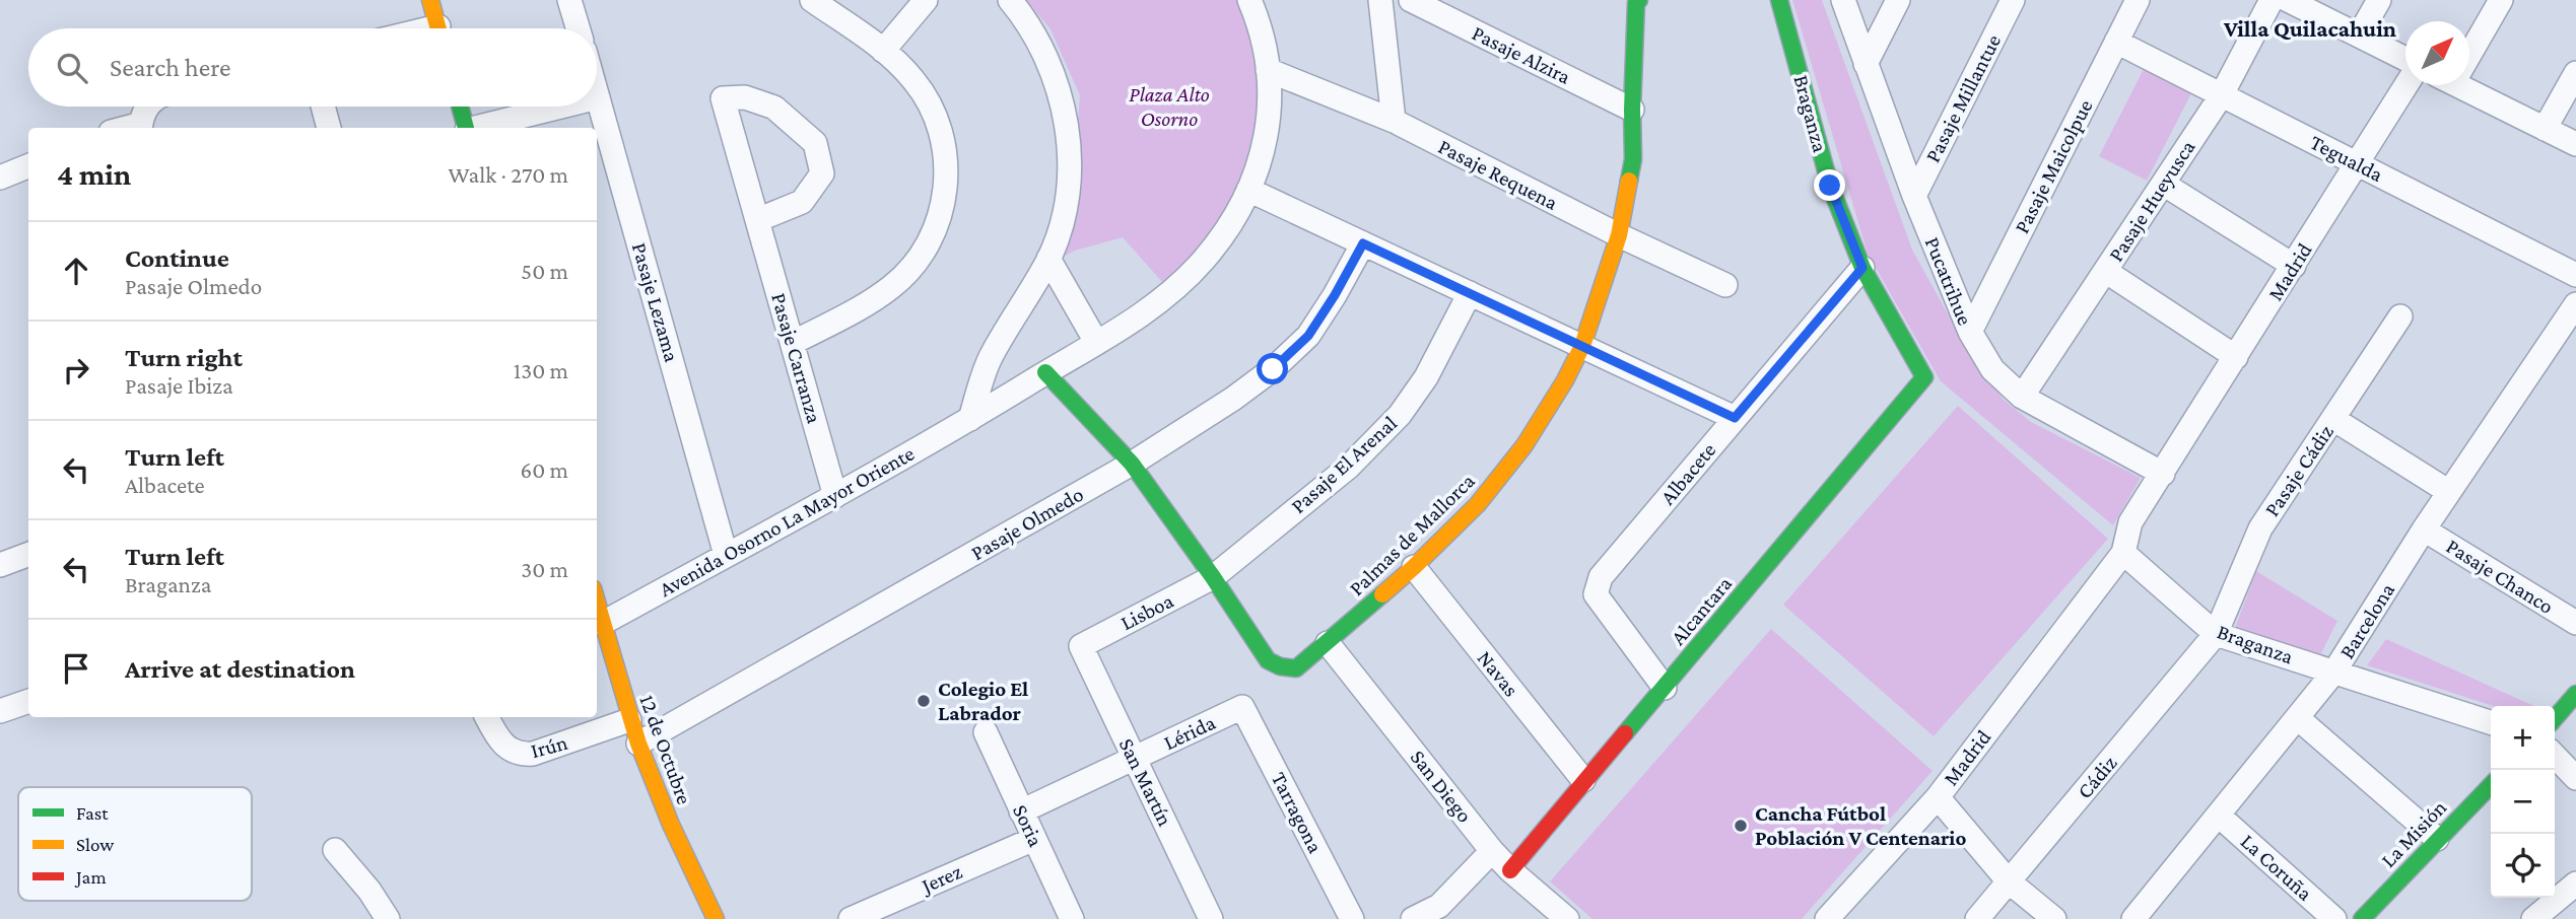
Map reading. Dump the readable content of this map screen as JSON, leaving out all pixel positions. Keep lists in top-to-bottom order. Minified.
{"streets":{"street":["Pasaje Alzira","Pasaje Millantue","Braganza","Tegualda","Pasaje Maicolpue","Pasaje Requena","Pasaje Hueyusca","Madrid","Pucatrihue","Pasaje Lezama","Pasaje Carranza","Pasaje El Arenal","Pasaje Cádiz","Albacete","Avenida Osorno La Mayor Oriente","Pasaje Olmedo","Palmas de Mallorca","Pasaje Chanco","Alcantara","Lisboa","Barcelona","Navas","Lérida","Irún","12 de Octubre","Cádiz","San Martín","San Diego","Tarragona","Soria","La Misión","La Coruña","Jerez"]},"crossings":[["Pasaje Alzira","Palmas de Mallorca"],["Pasaje Millantue","Pucatrihue"],["Braganza","Madrid"],["Braganza","Pasaje Cádiz"],["Braganza","Albacete"],["Braganza","Alcantara"],["Braganza","Barcelona"],["Braganza","Cádiz"],["Tegualda","Pasaje Maicolpue"],["Tegualda","Pasaje Hueyusca"],["Tegualda","Madrid"],["Pasaje Maicolpue","Pucatrihue"],["Pasaje Requena","Avenida Osorno La Mayor Oriente"],["Pasaje Requena","Palmas de Mallorca"],["Pasaje Hueyusca","Pucatrihue"],["Madrid","Pucatrihue"],["Pasaje Lezama","Avenida Osorno La Mayor Oriente"],["Pasaje Carranza","Avenida Osorno La Mayor Oriente"],["Pasaje El Arenal","Palmas de Mallorca"],["Pasaje El Arenal","Lisboa"],["Pasaje Cádiz","Cádiz"],["Albacete","Alcantara"],["Avenida Osorno La Mayor Oriente","Palmas de Mallorca"],["Avenida Osorno La Mayor Oriente","12 de Octubre"],["Pasaje Olmedo","Palmas de Mallorca"],["Pasaje Olmedo","12 de Octubre"],["Palmas de Mallorca","Lisboa"],["Palmas de Mallorca","Navas"],["Palmas de Mallorca","San Diego"],["Pasaje Chanco","Barcelona"],["Alcantara","Navas"],["Alcantara","San Diego"],["Lisboa","San Martín"],["Barcelona","La Coruña"],["Lérida","San Martín"],["Lérida","Tarragona"],["Lérida","Soria"],["Irún","12 de Octubre"],["Soria","Jerez"]],"districts":["Villa Quilacahuin"],"parks":["Plaza Alto Osorno"],"places":["Colegio El Labrador","Cancha Fútbol Población V Centenario"],"legend":["Fast","Slow","Jam"],"north":"top right","page":{"search":"Search here","heading":["4 min","Walk · 270 m"],"list":[["Continue","Pasaje Olmedo","50 m"],["Turn right","Pasaje Ibiza","130 m"],["Turn left","Albacete","60 m"],["Turn left","Braganza","30 m"],"Arrive at destination"],"map_buttons":["+","−"]}}
